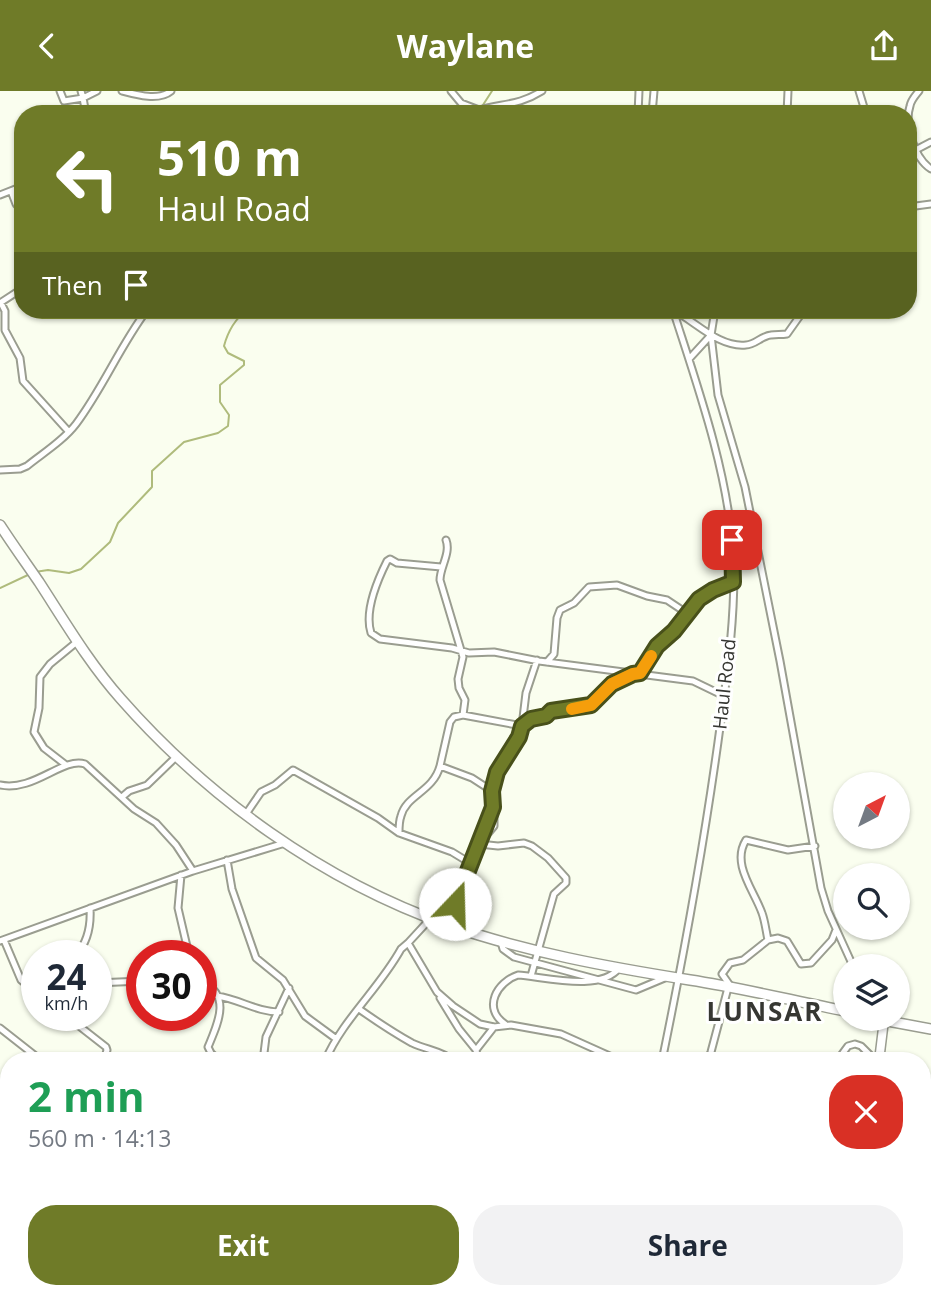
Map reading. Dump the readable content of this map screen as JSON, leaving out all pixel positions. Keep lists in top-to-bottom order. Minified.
{"streets":{"street":["Haul Road"]},"districts":["LUNSAR"],"north":"top right","page":{"header":"Waylane","turn":["510 m","Haul Road"],"then":"Then","speed":"24 km/h","limit":"30","heading":["2 min","560 m · 14:13"],"buttons":["Exit","Share"]}}
